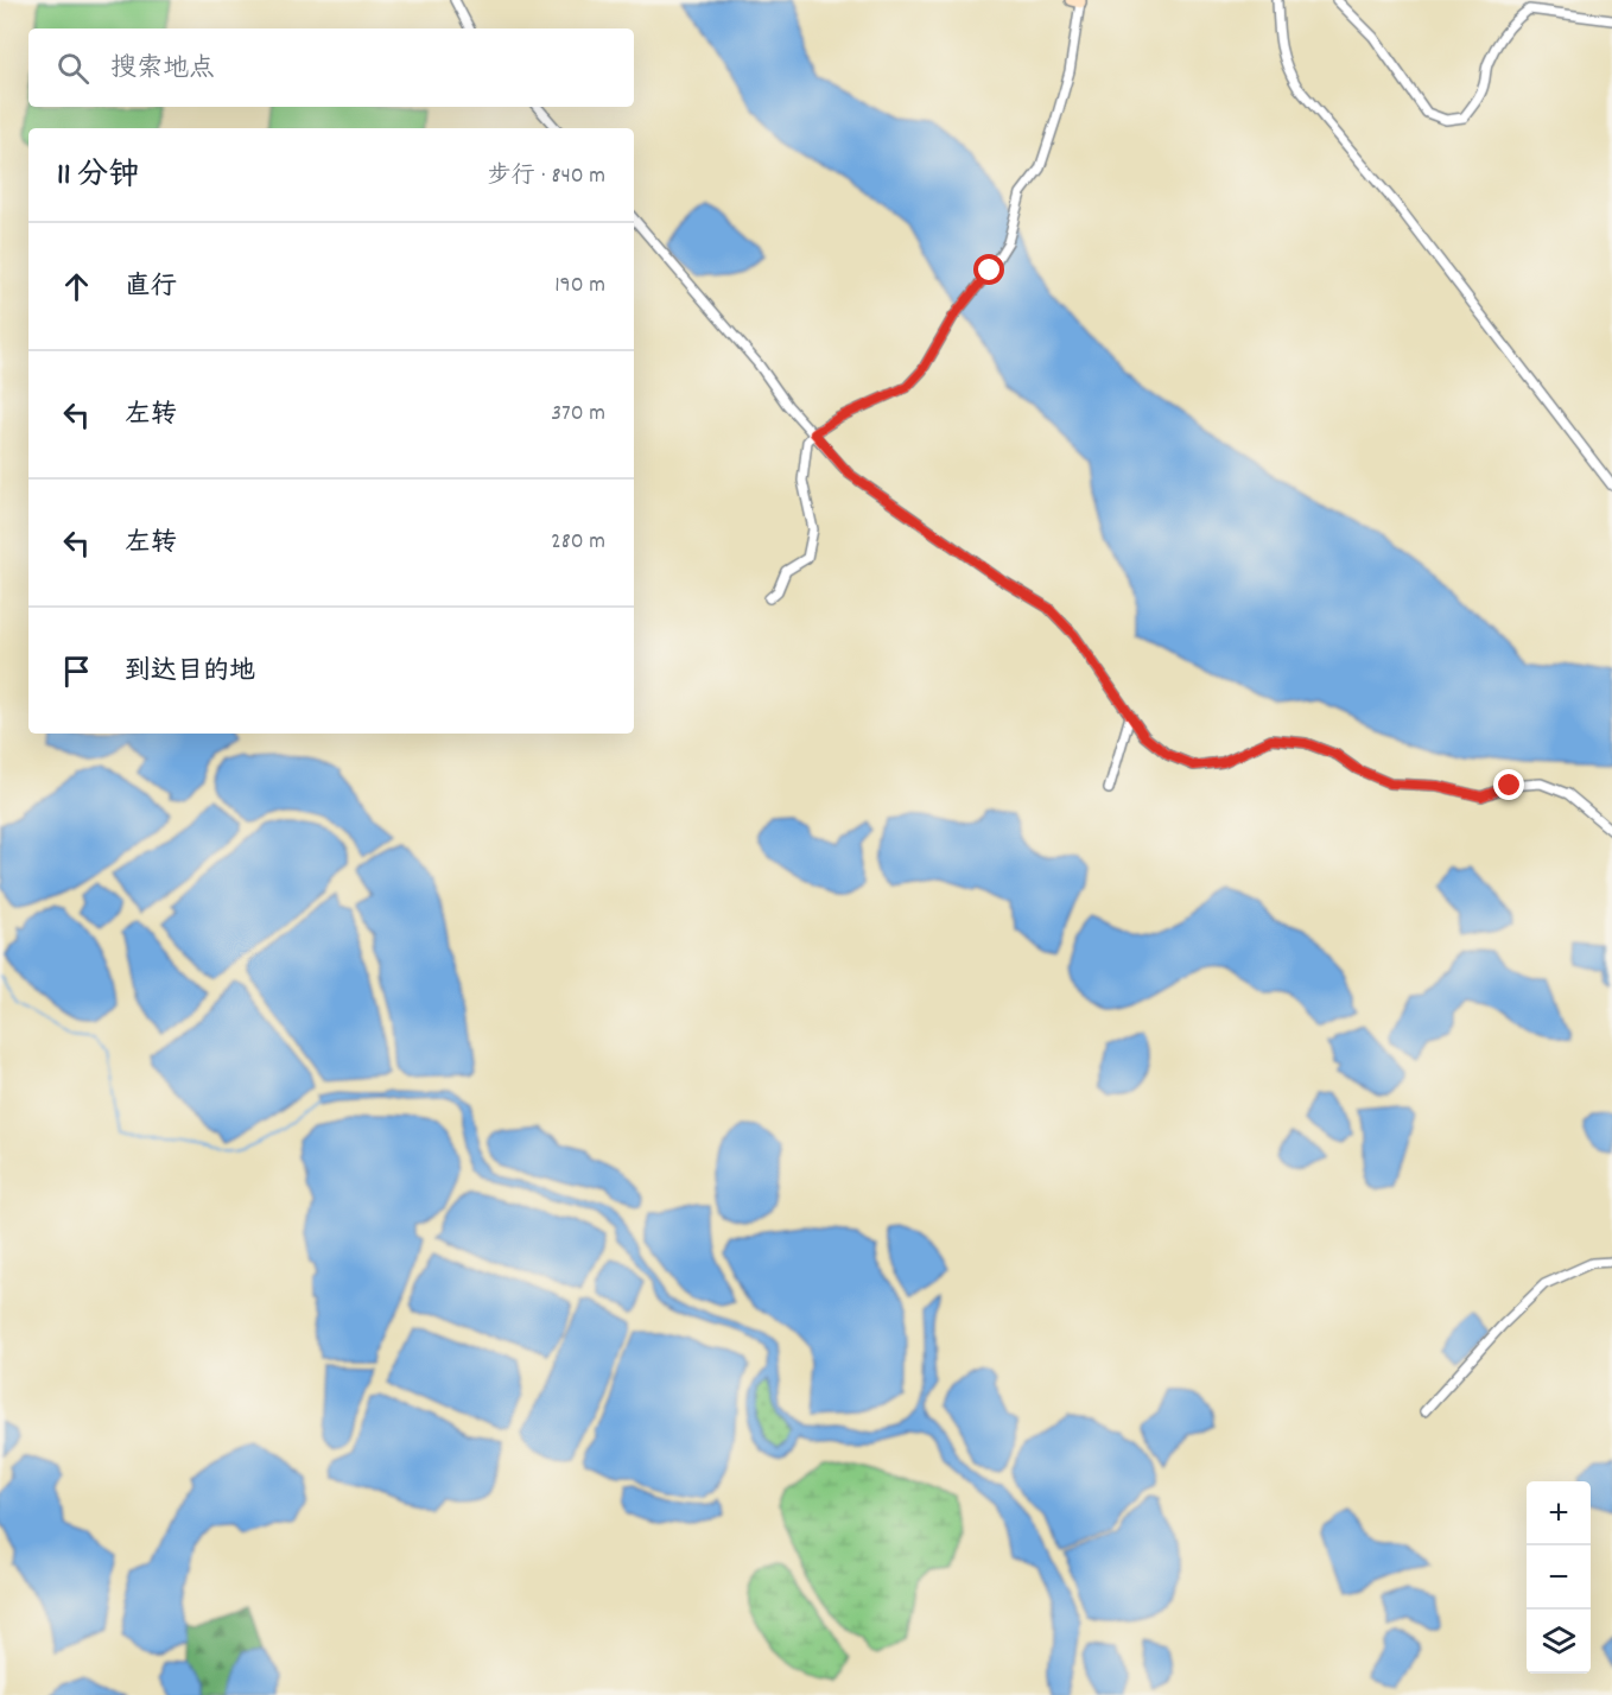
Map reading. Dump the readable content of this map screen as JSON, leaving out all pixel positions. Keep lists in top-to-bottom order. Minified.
{"page":{"search":"搜索地点","heading":["11 分钟","步行 · 840 m"],"list":[["直行","190 m"],["左转","370 m"],["左转","280 m"],"到达目的地"],"map_buttons":["+","−"]}}
